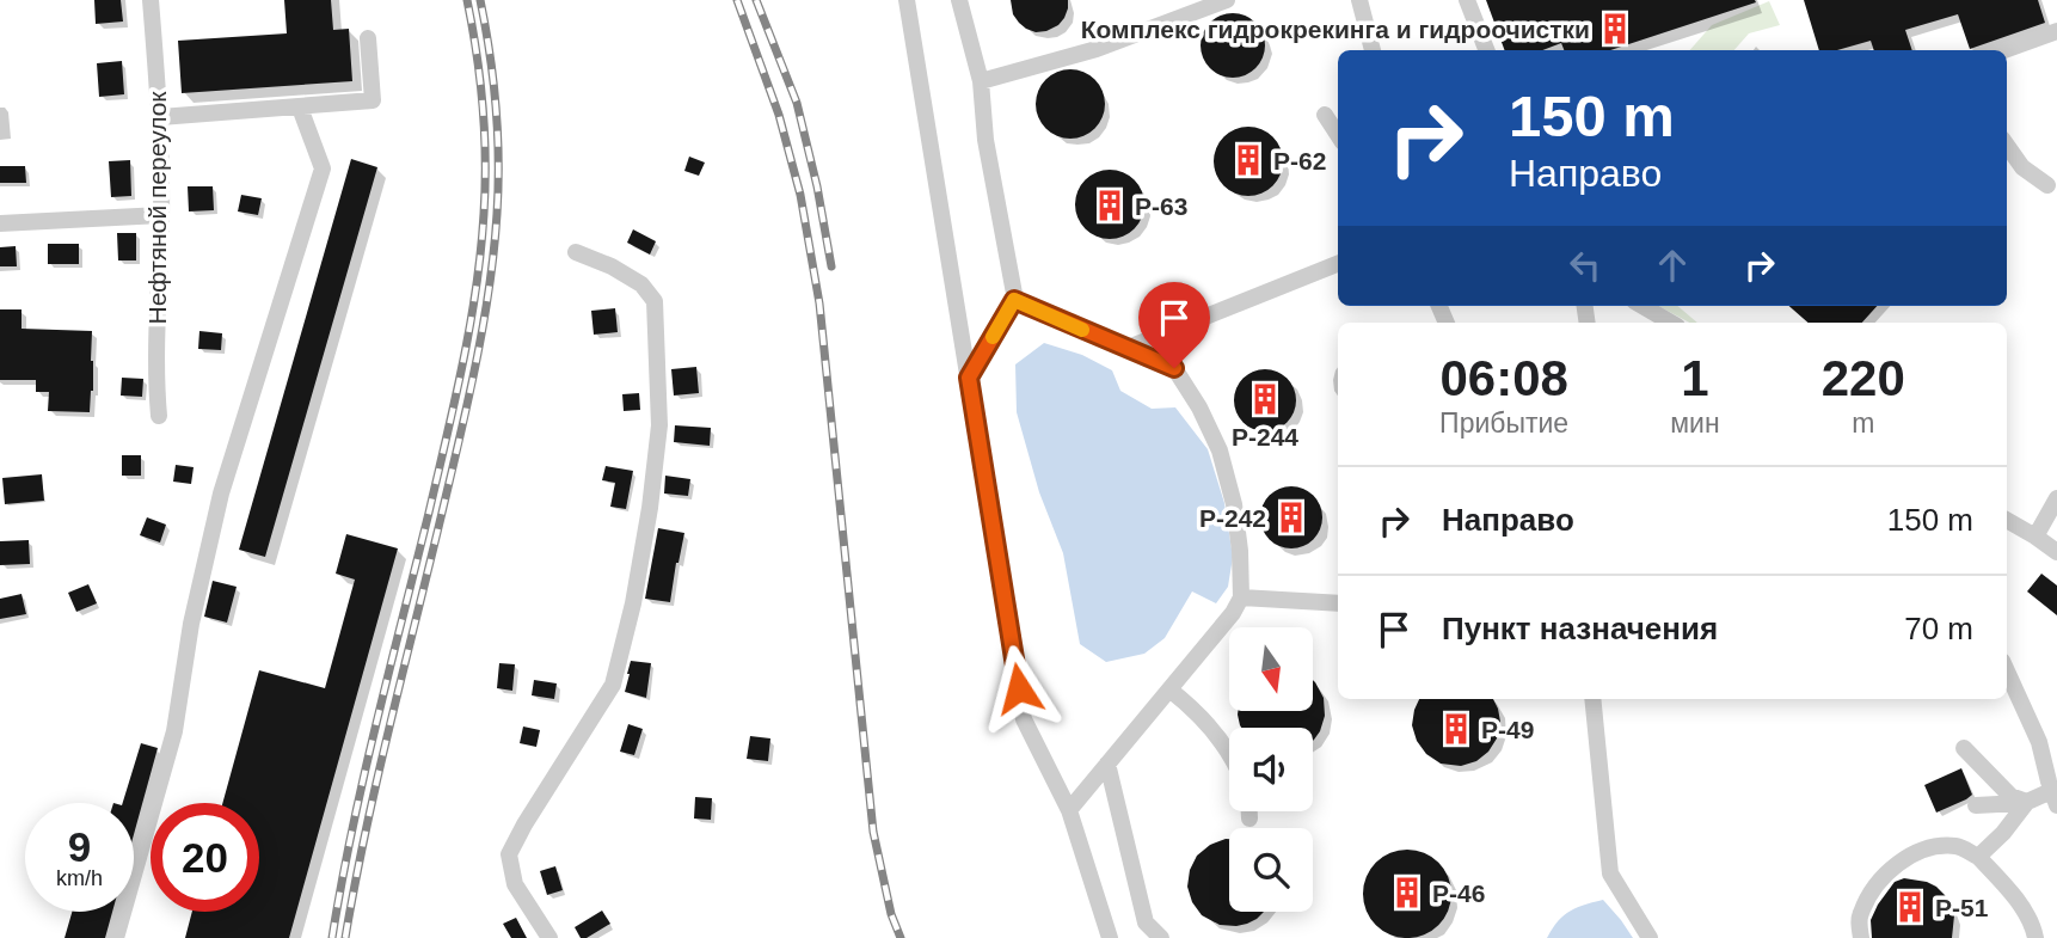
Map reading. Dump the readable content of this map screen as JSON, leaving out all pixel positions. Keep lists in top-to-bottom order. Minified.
{"streets":{"street":["Нефтяной переулок"]},"places":{"building":["Комплекс гидрокрекинга и гидроочистки","Р-62","Р-63","Р-244","Р-242","Р-49","Р-46","Р-51"]},"north":"bottom","page":{"turn":["150 m","Направо"],"eta":["06:08","Прибытие","1","мин","220","m"],"list":[{"name":"Направо","value":"150 m"},{"name":"Пункт назначения","value":"70 m"}],"speed":"9 km/h","limit":"20"}}
